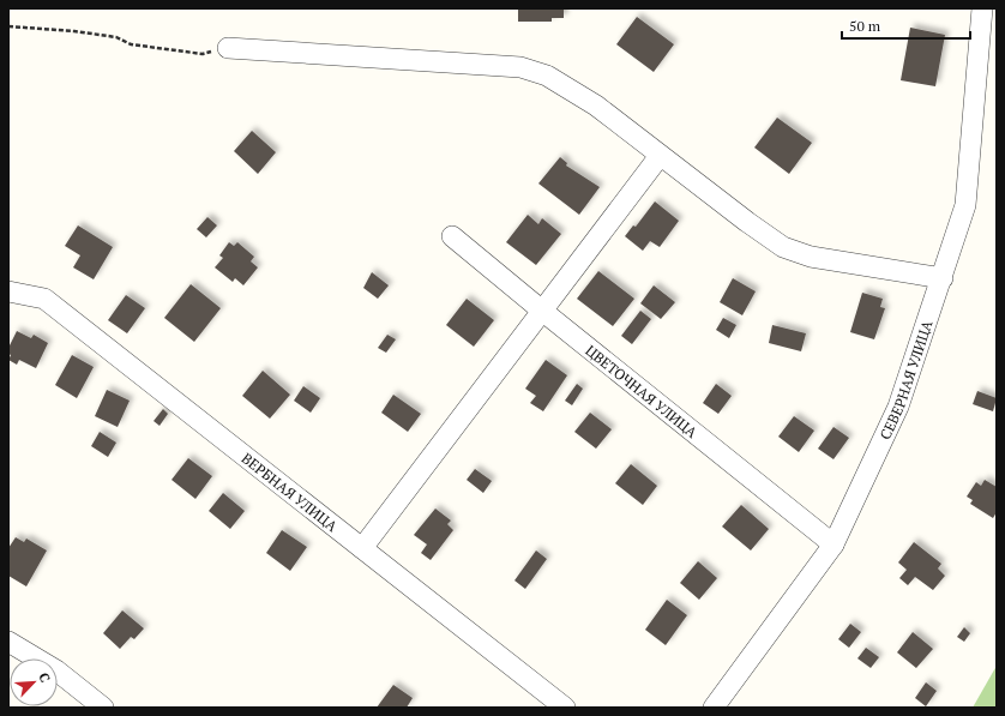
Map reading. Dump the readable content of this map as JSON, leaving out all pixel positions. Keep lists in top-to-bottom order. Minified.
{"streets":{"street":["СЕВЕРНАЯ УЛИЦА","ЦВЕТОЧНАЯ УЛИЦА","ВЕРБНАЯ УЛИЦА"]},"crossings":[["СЕВЕРНАЯ УЛИЦА","ЦВЕТОЧНАЯ УЛИЦА"]],"scale_bar":"50 m","north":"top right"}
